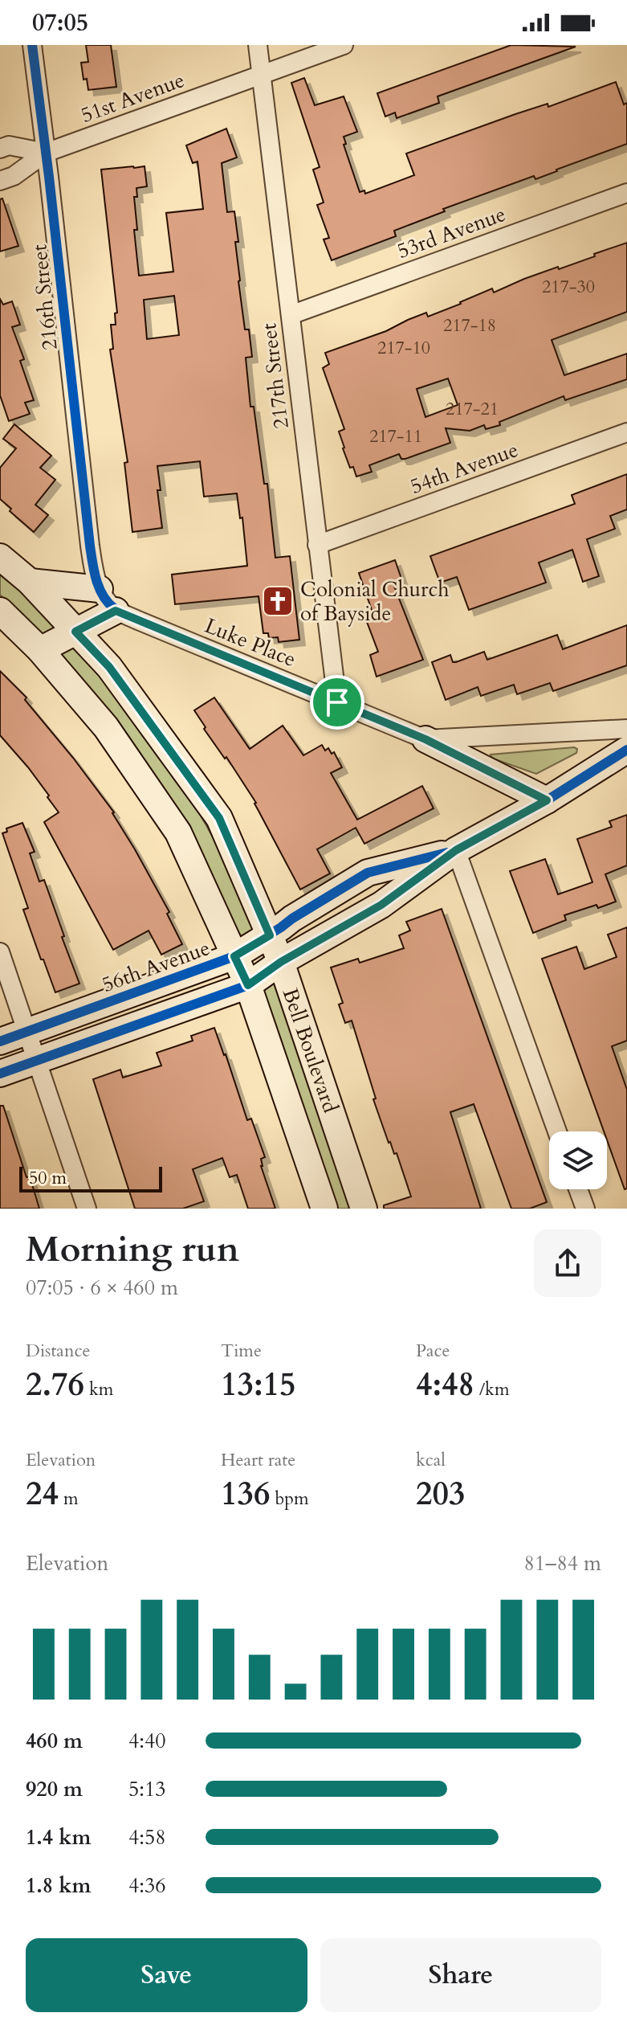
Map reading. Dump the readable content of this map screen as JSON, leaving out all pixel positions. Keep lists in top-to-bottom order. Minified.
{"streets":{"street":["51st Avenue","53rd Avenue","216th Street","217th Street","54th Avenue","Luke Place","56th Avenue","Bell Boulevard"]},"crossings":[["51st Avenue","216th Street"],["51st Avenue","217th Street"],["53rd Avenue","217th Street"],["217th Street","54th Avenue"],["217th Street","Luke Place"],["56th Avenue","Bell Boulevard"]],"places":{"church":["Colonial Church of Bayside"]},"house_numbers":["217-30","217-18","217-10","217-21","217-11"],"scale_bar":"50 m","page":{"status":"07:05","scale":"50 m","heading":["Morning run","07:05 · 6 × 460 m"],"stats":[["Distance","2.76 km"],["Time","13:15"],["Pace","4:48 /km"],["Elevation","24 m"],["Heart rate","136 bpm"],["kcal","203"]],"chart":["Elevation","81–84 m"],"list":[{"name":"460 m","note":"4:40"},{"name":"920 m","note":"5:13"},{"name":"1.4 km","note":"4:58"},{"name":"1.8 km","note":"4:36"}],"buttons":["Save","Share"]}}
